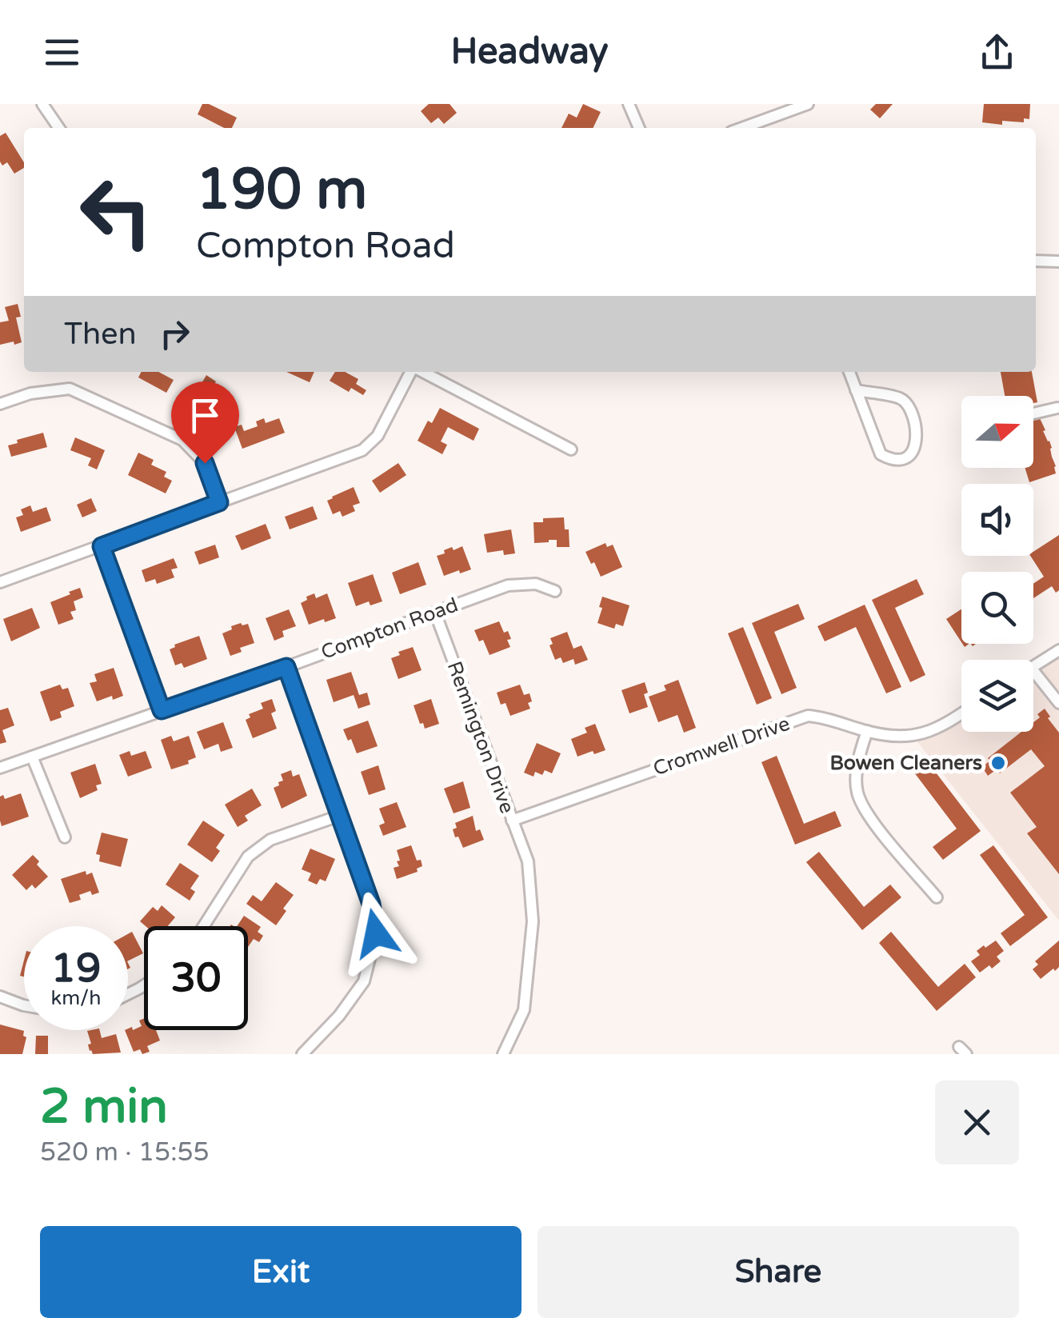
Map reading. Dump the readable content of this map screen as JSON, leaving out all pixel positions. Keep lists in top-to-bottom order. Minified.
{"streets":{"street":["Compton Road","Remington Drive","Cromwell Drive"]},"crossings":[["Compton Road","Remington Drive"],["Remington Drive","Cromwell Drive"]],"places":["Bowen Cleaners"],"north":"right","page":{"header":"Headway","turn":["190 m","Compton Road"],"then":"Then","speed":"19 km/h","limit":"30","heading":["2 min","520 m · 15:55"],"buttons":["Exit","Share"]}}
